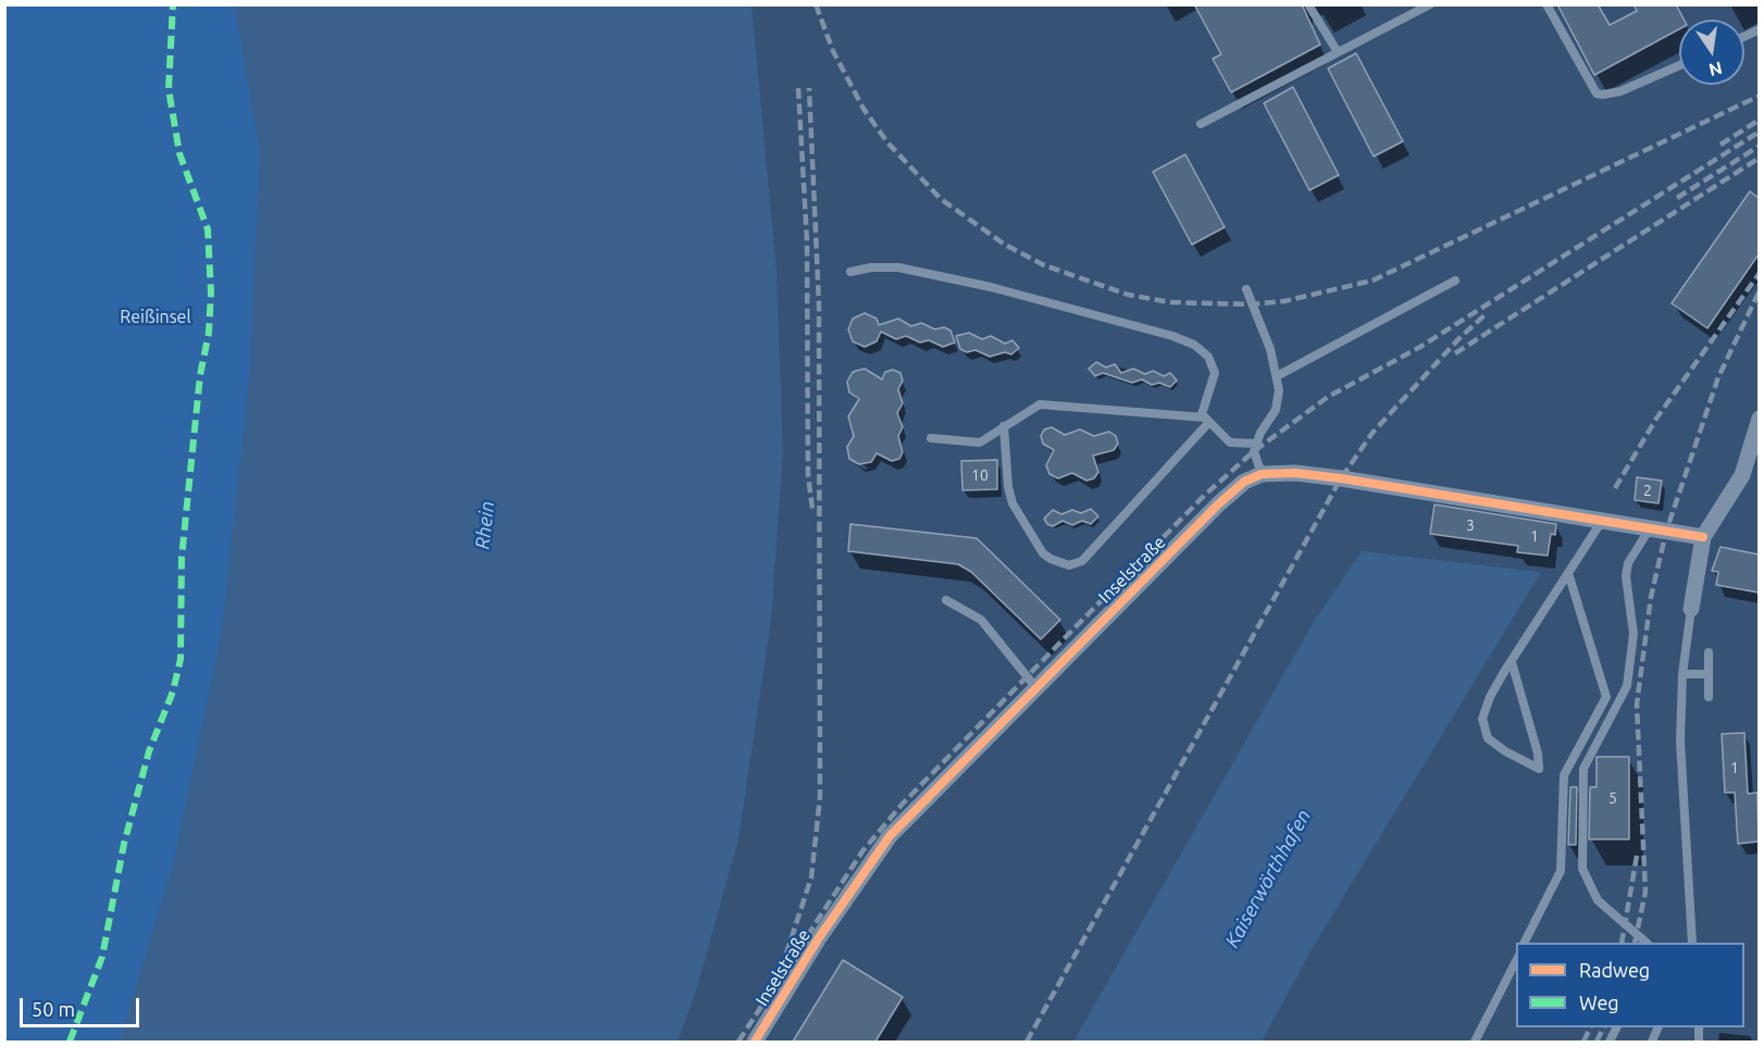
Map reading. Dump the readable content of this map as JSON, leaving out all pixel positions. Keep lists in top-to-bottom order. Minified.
{"streets":{"street":["Inselstraße"]},"water":["Rhein","Kaiserwörthhafen"],"parks":["Reißinsel"],"house_numbers":["10","2","3","1","1","5"],"legend":["Radweg","Weg"],"scale_bar":"50 m","north":"bottom"}
